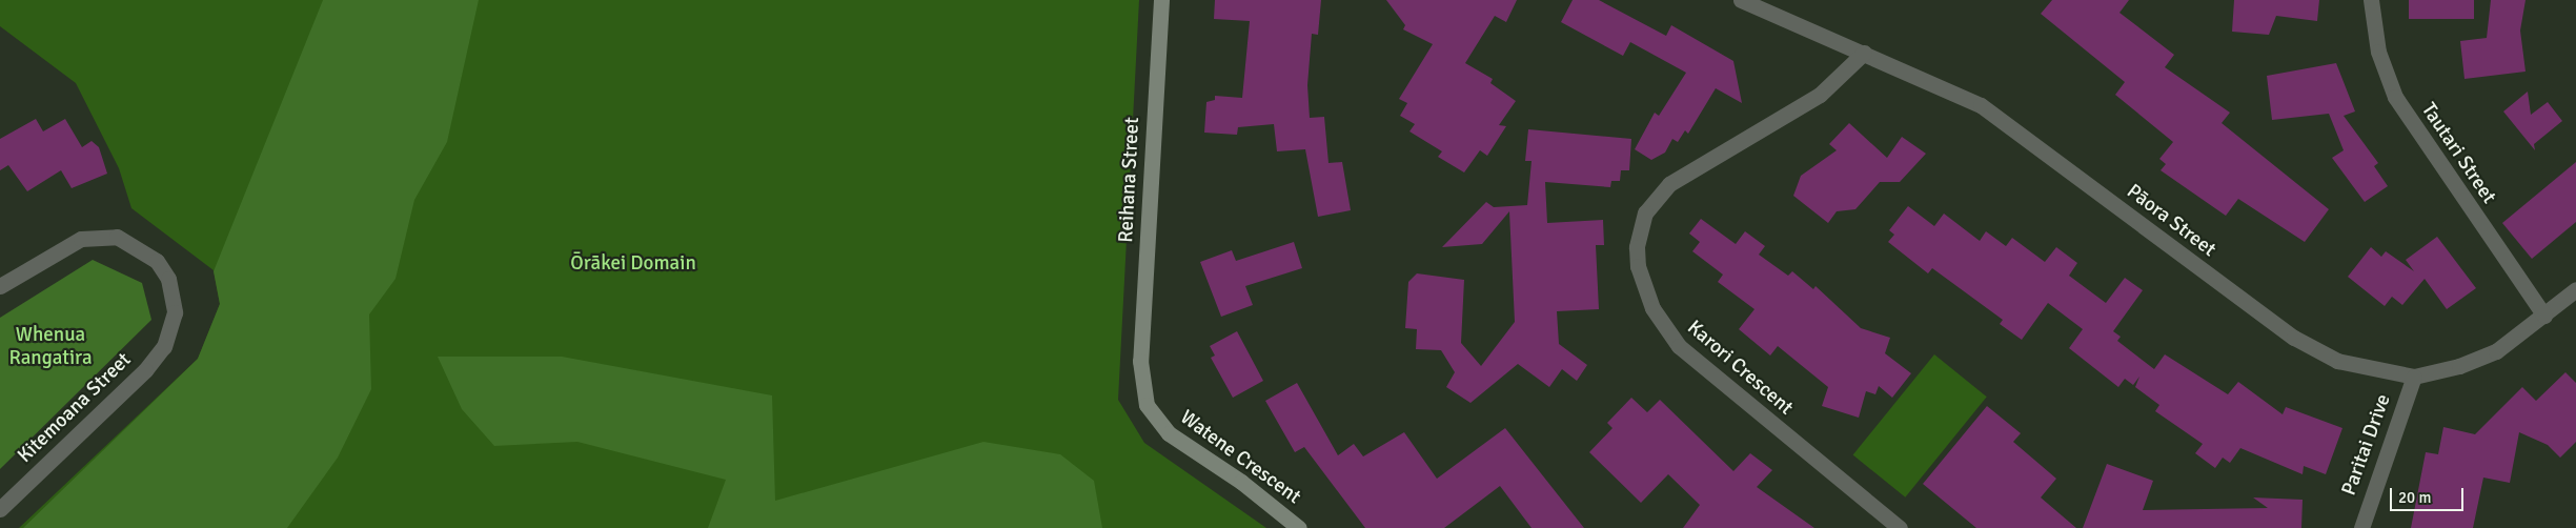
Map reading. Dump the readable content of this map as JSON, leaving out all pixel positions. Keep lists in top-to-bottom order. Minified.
{"streets":{"street":["Tautari Street","Reihana Street","Pāora Street","Karori Crescent","Kitemoana Street","Paritai Drive","Watene Crescent"]},"crossings":[["Tautari Street","Pāora Street"],["Reihana Street","Watene Crescent"],["Pāora Street","Karori Crescent"],["Pāora Street","Paritai Drive"]],"parks":["Ōrākei Domain","Whenua Rangatira"],"scale_bar":"20 m"}
